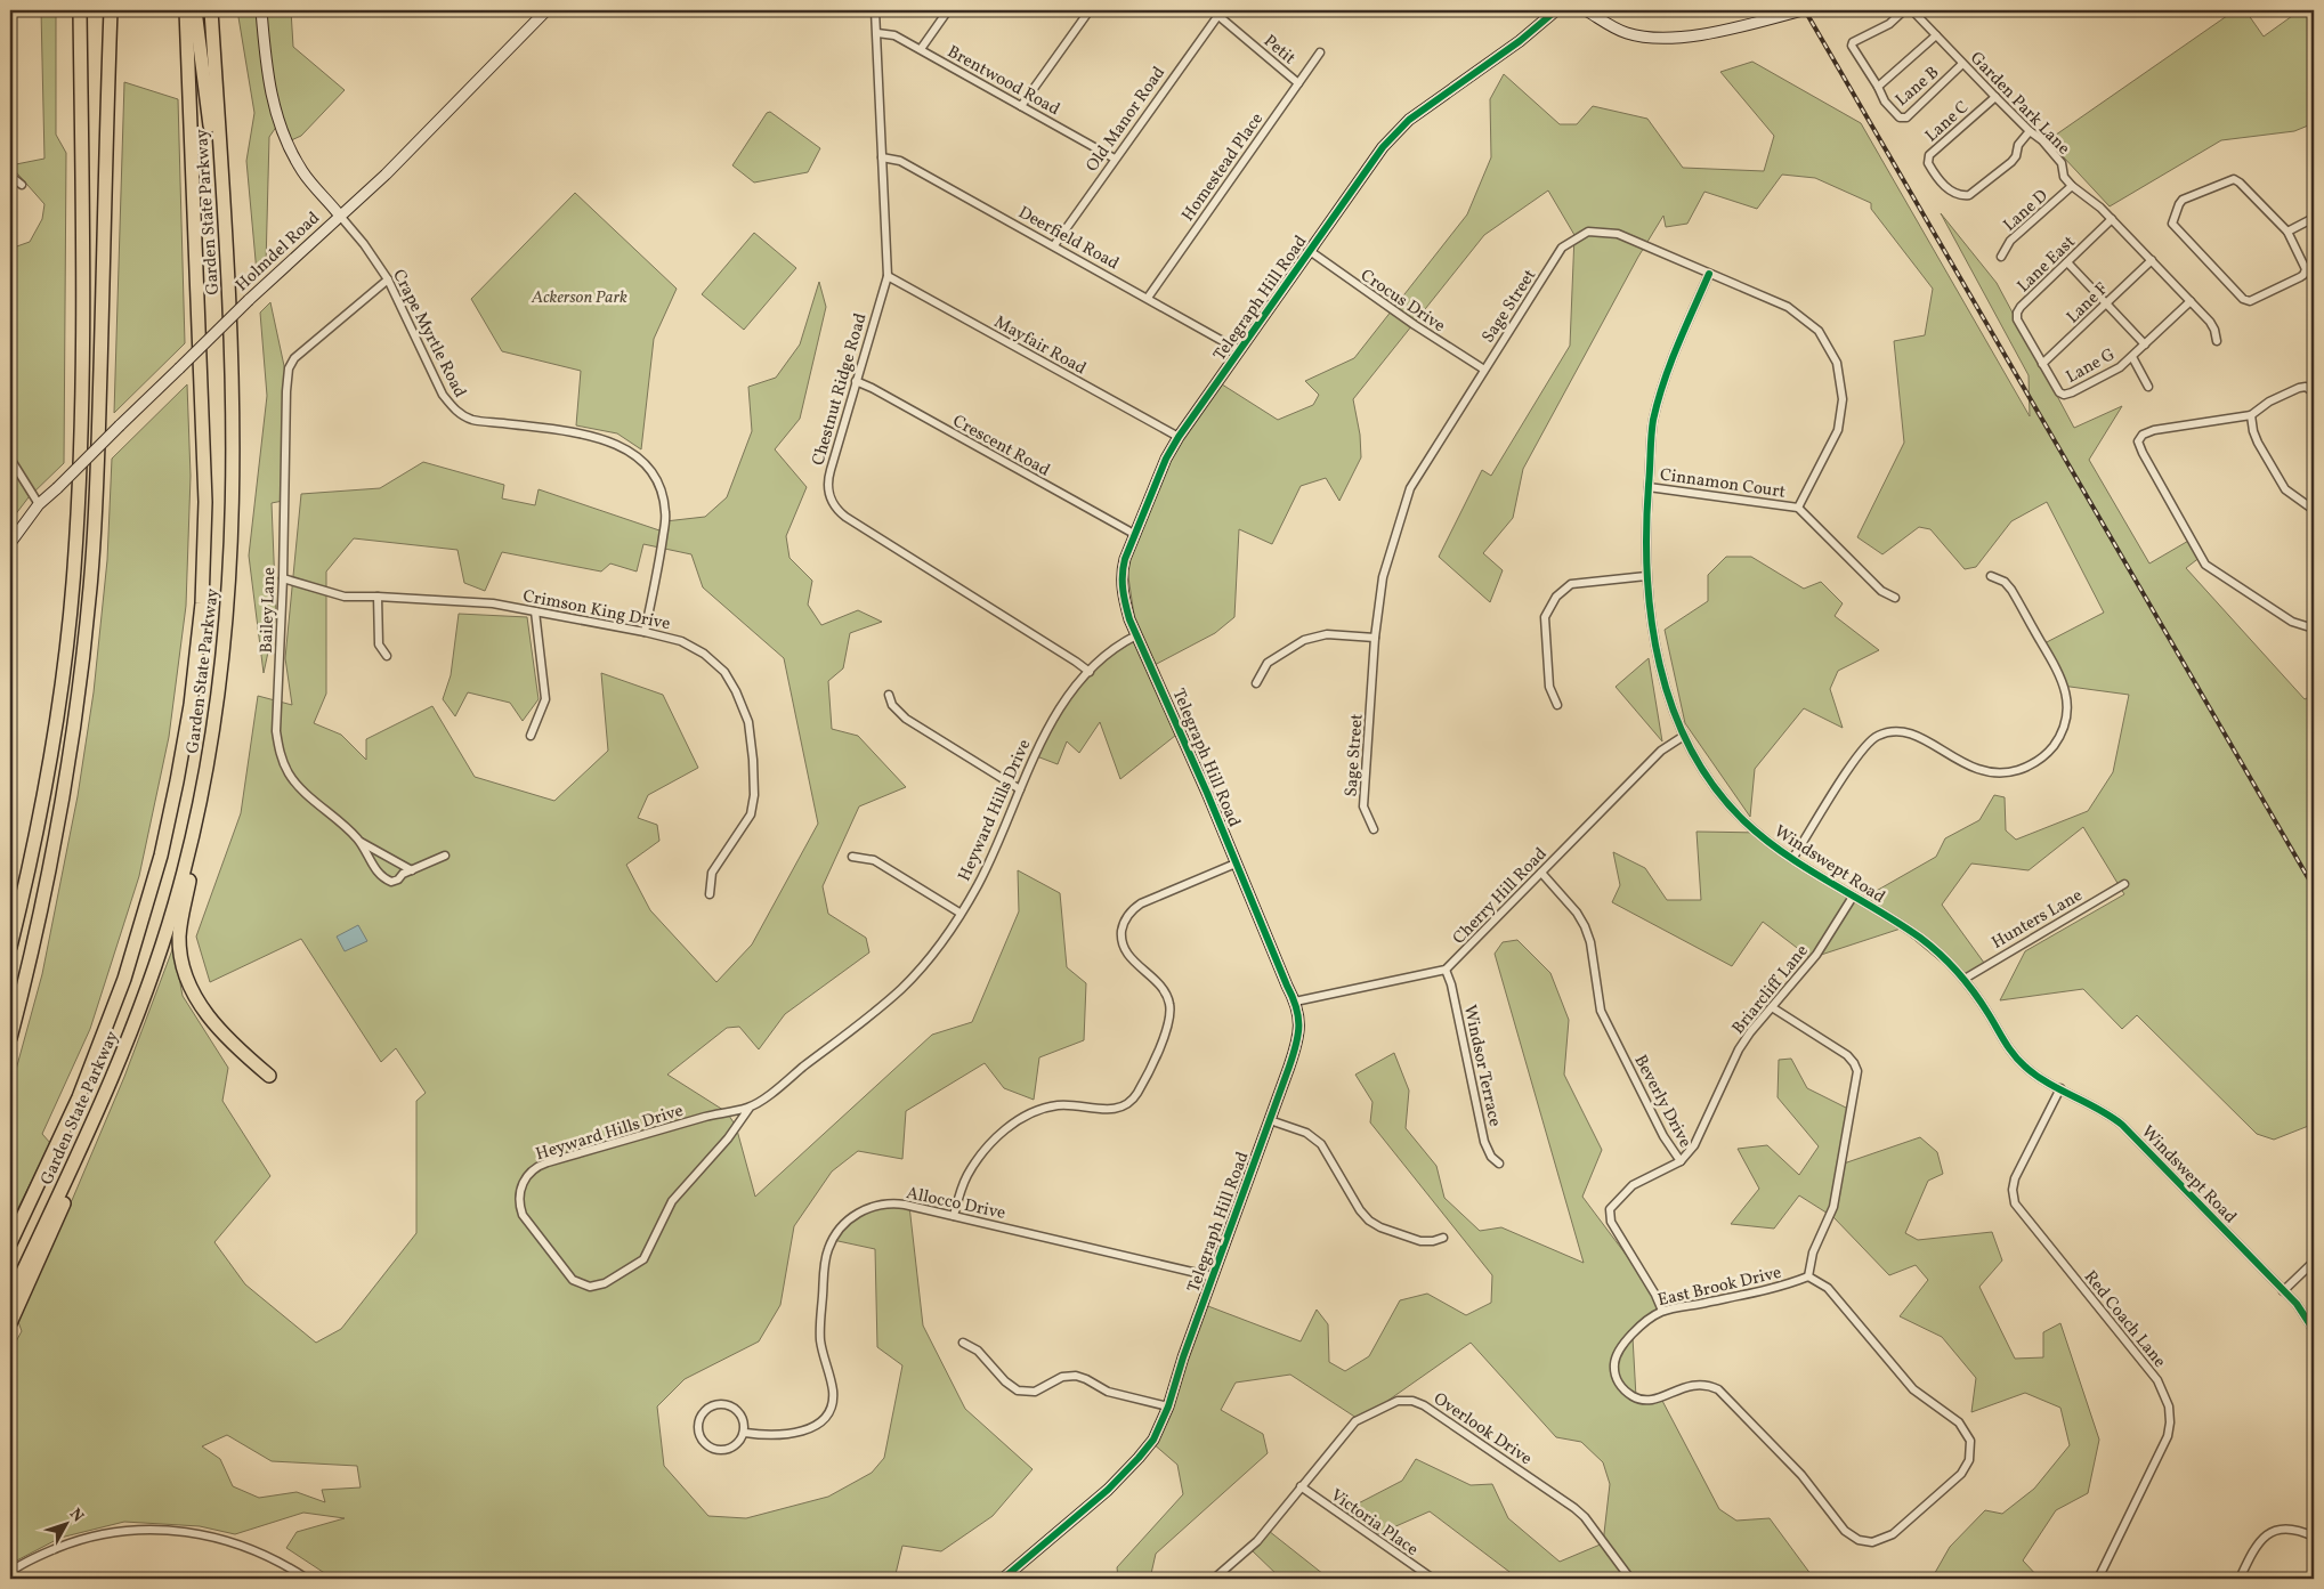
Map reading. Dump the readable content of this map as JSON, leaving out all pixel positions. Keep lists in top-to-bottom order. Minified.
{"streets":{"highway":["Garden State Parkway"],"street":["Petit","Brentwood Road","Lane B","Garden Park Lane","Old Manor Road","Lane C","Homestead Place","Lane D","Deerfield Road","Holmdel Road","Lane East","Telegraph Hill Road","Crocus Drive","Lane F","Sage Street","Crape Myrtle Road","Mayfair Road","Lane G","Chestnut Ridge Road","Crescent Road","Cinnamon Court","Crimson King Drive","Bailey Lane","Heyward Hills Drive","Windswept Road","Cherry Hill Road","Hunters Lane","Briarcliff Lane","Windsor Terrace","Beverly Drive","Allocco Drive","East Brook Drive","Red Coach Lane","Overlook Drive","Victoria Place"]},"crossings":[["Petit","Old Manor Road"],["Petit","Homestead Place"],["Brentwood Road","Old Manor Road"],["Brentwood Road","Chestnut Ridge Road"],["Lane B","Garden Park Lane"],["Garden Park Lane","Lane C"],["Garden Park Lane","Lane D"],["Garden Park Lane","Lane East"],["Garden Park Lane","Lane F"],["Garden Park Lane","Lane G"],["Old Manor Road","Deerfield Road"],["Homestead Place","Deerfield Road"],["Deerfield Road","Telegraph Hill Road"],["Deerfield Road","Chestnut Ridge Road"],["Holmdel Road","Crape Myrtle Road"],["Lane East","Lane F"],["Lane East","Lane G"],["Telegraph Hill Road","Crocus Drive"],["Telegraph Hill Road","Mayfair Road"],["Telegraph Hill Road","Crescent Road"],["Telegraph Hill Road","Heyward Hills Drive"],["Telegraph Hill Road","Allocco Drive"],["Crocus Drive","Sage Street"],["Lane F","Lane G"],["Sage Street","Cinnamon Court"],["Sage Street","Windswept Road"],["Crape Myrtle Road","Crimson King Drive"],["Crape Myrtle Road","Bailey Lane"],["Mayfair Road","Chestnut Ridge Road"],["Chestnut Ridge Road","Crescent Road"],["Chestnut Ridge Road","Heyward Hills Drive"],["Cinnamon Court","Windswept Road"],["Crimson King Drive","Bailey Lane"],["Windswept Road","Cherry Hill Road"],["Windswept Road","Hunters Lane"],["Windswept Road","Briarcliff Lane"],["Windswept Road","Red Coach Lane"],["Cherry Hill Road","Windsor Terrace"],["Cherry Hill Road","Beverly Drive"],["Briarcliff Lane","Beverly Drive"],["Beverly Drive","East Brook Drive"],["Overlook Drive","Victoria Place"]],"parks":["Ackerson Park"],"north":"top right"}
